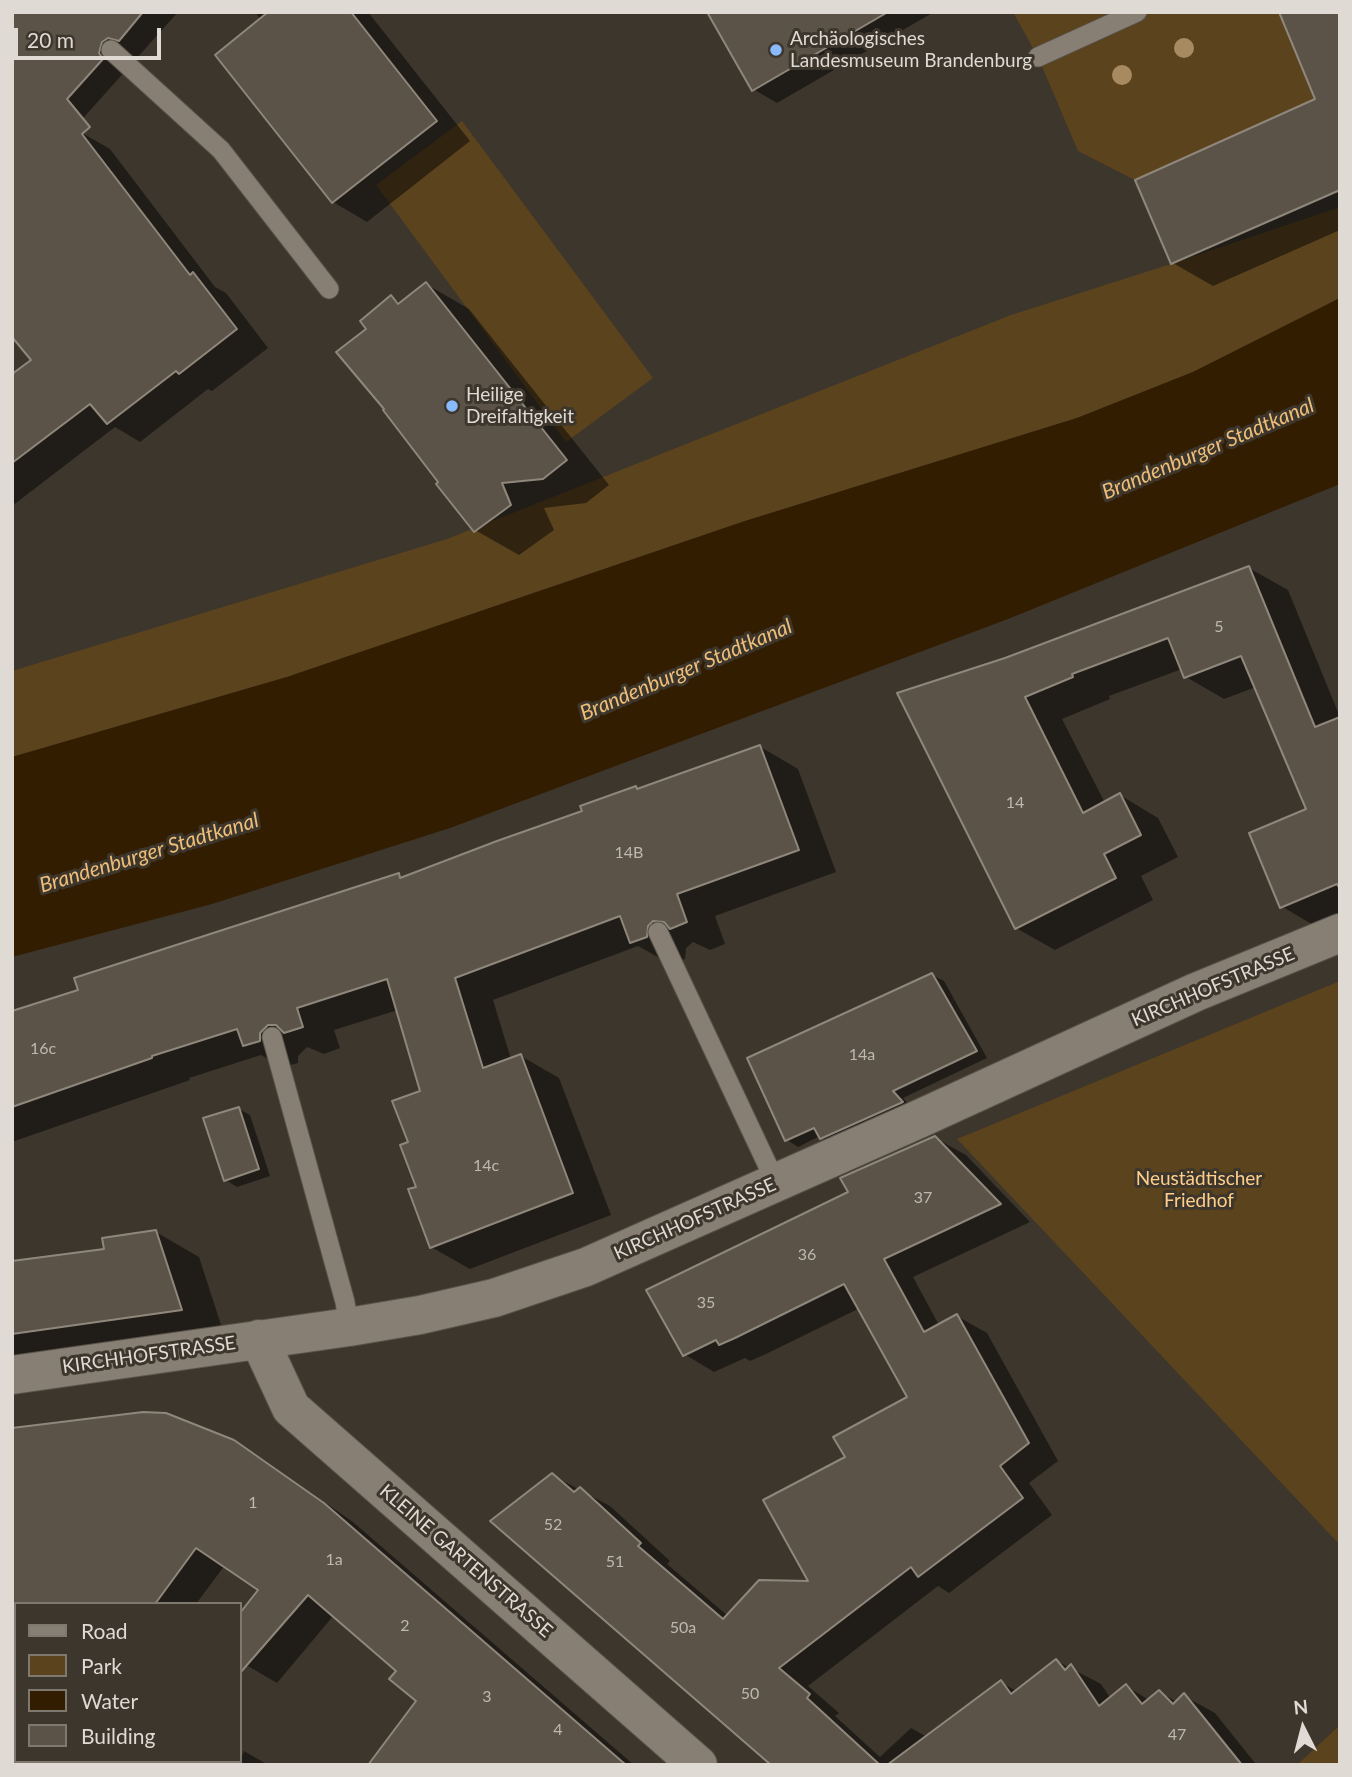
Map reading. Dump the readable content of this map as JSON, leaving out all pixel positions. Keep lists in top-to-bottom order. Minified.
{"streets":{"street":["KIRCHHOFSTRASSE","KLEINE GARTENSTRASSE"]},"crossings":[["KIRCHHOFSTRASSE","KLEINE GARTENSTRASSE"]],"water":["Brandenburger Stadtkanal"],"parks":["Neustädtischer Friedhof"],"places":["Archäologisches Landesmuseum Brandenburg","Heilige Dreifaltigkeit"],"house_numbers":["5","14","14B","16c","14a","14c","37","36","35","1","52","1a","51","2","50a","50","3","4","47"],"legend":["Road","Park","Water","Building"],"scale_bar":"20 m","north":"top"}
